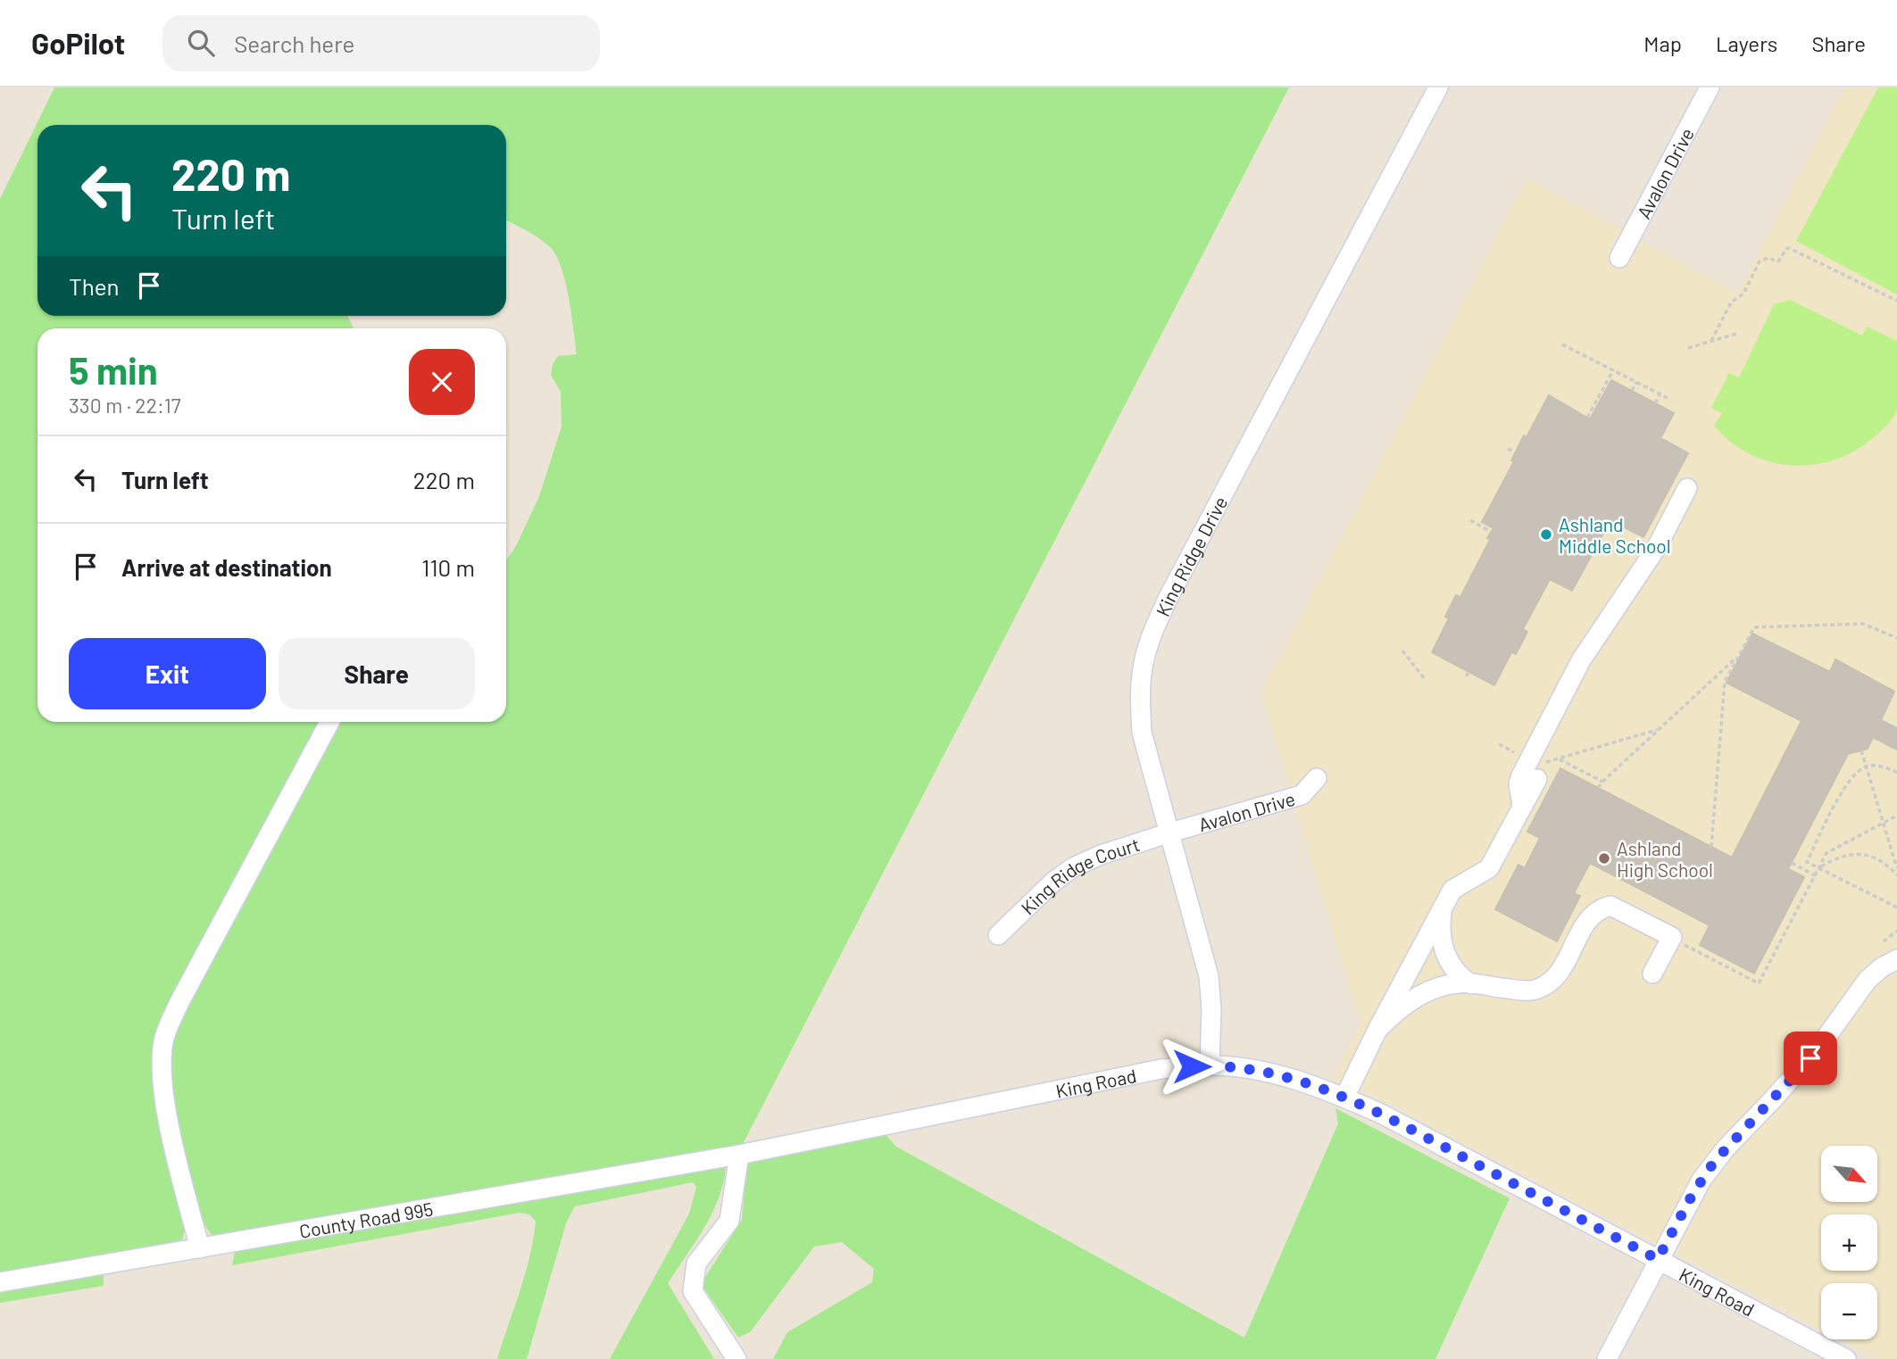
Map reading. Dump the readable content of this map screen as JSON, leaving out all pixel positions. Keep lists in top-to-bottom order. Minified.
{"streets":{"street":["Avalon Drive","King Ridge Drive","King Ridge Court","King Road","County Road 995"]},"crossings":[["Avalon Drive","King Ridge Drive"],["Avalon Drive","King Ridge Court"],["King Ridge Drive","King Ridge Court"],["King Ridge Drive","King Road"],["King Road","County Road 995"]],"places":["Ashland Middle School","Ashland High School"],"north":"bottom right","page":{"header":"GoPilot","search":"Search here","nav":["Map","Layers","Share"],"turn":["220 m","Turn left"],"then":"Then","heading":["5 min","330 m · 22:17"],"list":[{"name":"Turn left","value":"220 m"},{"name":"Arrive at destination","value":"110 m"}],"buttons":["Exit","Share"],"map_buttons":["+","−"]}}
